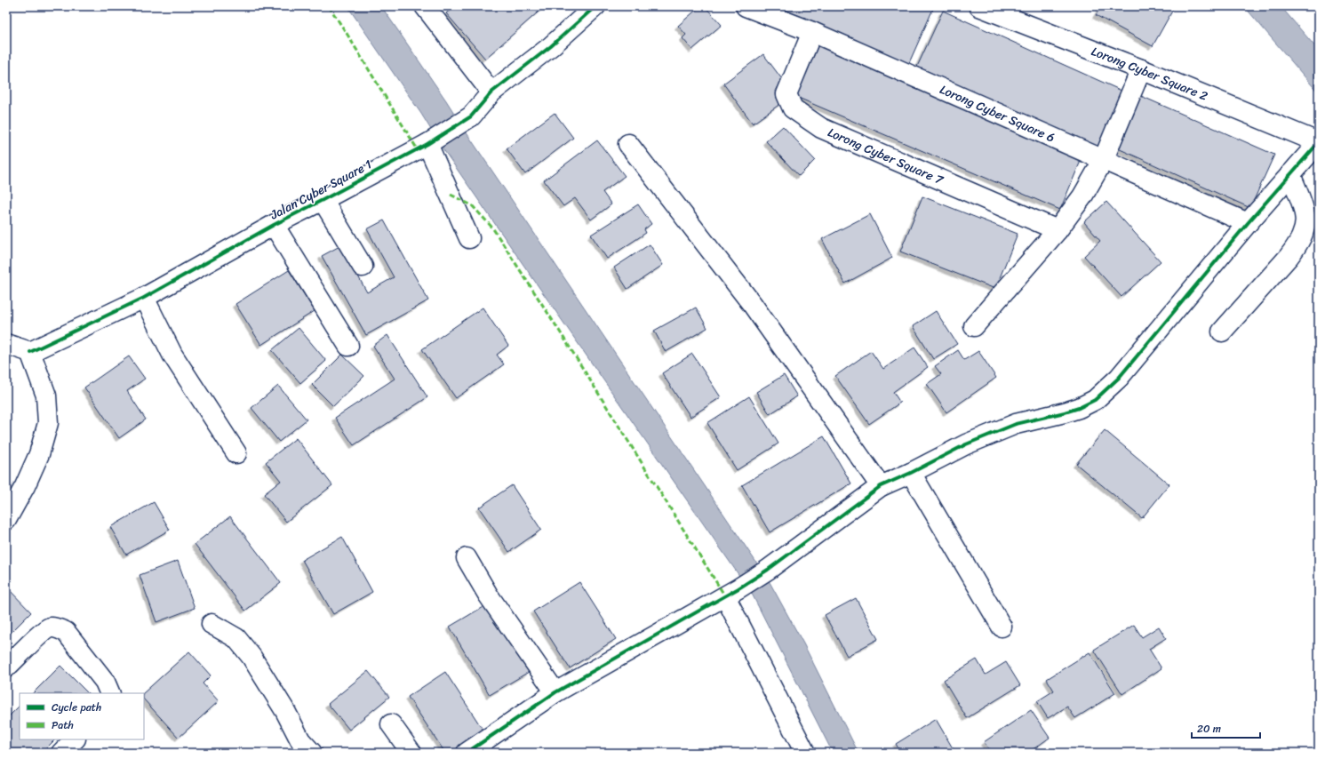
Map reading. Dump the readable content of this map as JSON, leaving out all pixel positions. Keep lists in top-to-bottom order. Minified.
{"streets":{"street":["Lorong Cyber Square 2","Lorong Cyber Square 6","Lorong Cyber Square 7","Jalan Cyber Square 1"]},"crossings":[["Lorong Cyber Square 6","Lorong Cyber Square 7"]],"legend":["Cycle path","Path"],"scale_bar":"20 m"}
